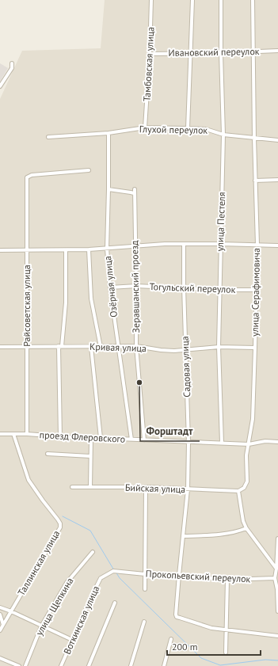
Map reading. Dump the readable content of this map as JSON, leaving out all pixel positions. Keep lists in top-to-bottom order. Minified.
{"streets":{"street":["Ивановский переулок","Тамбовская улица","Глухой переулок","улица Пестеля","Озёрная улица","Зеравшанский проезд","Тогульский переулок","улица Серафимовича","Райсоветская улица","Кривая улица","Садовая улица","проезд Флеровского","Бийская улица","Таллинская улица","Прокопьевский переулок","улица Щепкина","Воткинская улица"]},"crossings":[["Ивановский переулок","Тамбовская улица"],["Ивановский переулок","улица Пестеля"],["Ивановский переулок","улица Серафимовича"],["Тамбовская улица","Глухой переулок"],["Глухой переулок","улица Пестеля"],["Глухой переулок","Озёрная улица"],["Глухой переулок","улица Серафимовича"],["улица Пестеля","Тогульский переулок"],["улица Пестеля","Кривая улица"],["улица Пестеля","проезд Флеровского"],["Озёрная улица","Тогульский переулок"],["Озёрная улица","Кривая улица"],["Озёрная улица","проезд Флеровского"],["Зеравшанский проезд","Тогульский переулок"],["Зеравшанский проезд","Кривая улица"],["Зеравшанский проезд","проезд Флеровского"],["Тогульский переулок","улица Серафимовича"],["Тогульский переулок","Садовая улица"],["улица Серафимовича","Кривая улица"],["улица Серафимовича","проезд Флеровского"],["улица Серафимовича","Бийская улица"],["Райсоветская улица","Кривая улица"],["Райсоветская улица","проезд Флеровского"],["Кривая улица","Садовая улица"],["Садовая улица","проезд Флеровского"],["Садовая улица","Бийская улица"],["Садовая улица","Прокопьевский переулок"],["проезд Флеровского","Таллинская улица"],["Прокопьевский переулок","Воткинская улица"]],"places":["Форштадт"],"scale_bar":"200 m"}
